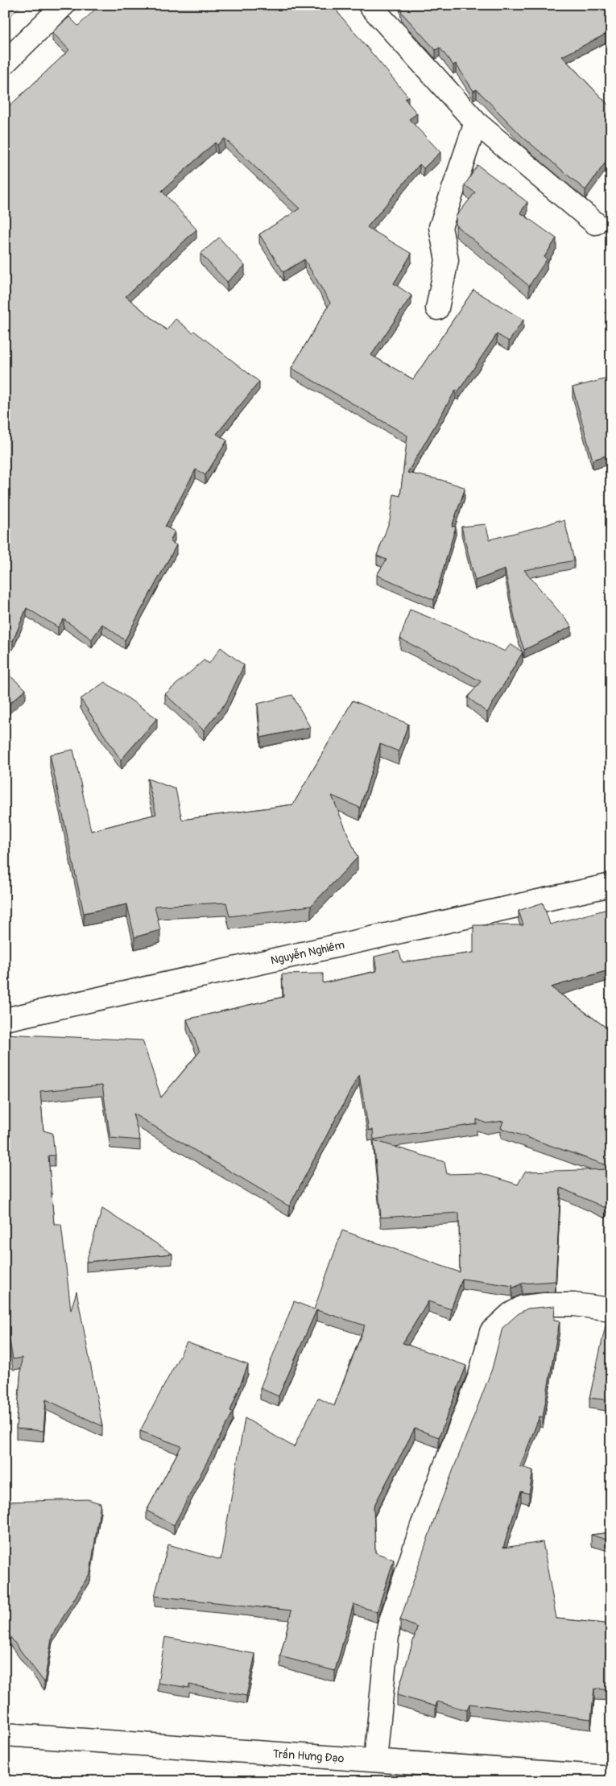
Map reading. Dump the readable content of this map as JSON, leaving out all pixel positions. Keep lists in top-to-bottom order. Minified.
{"streets":{"street":["Nguyễn Nghiêm","Trần Hưng Đạo"]}}
